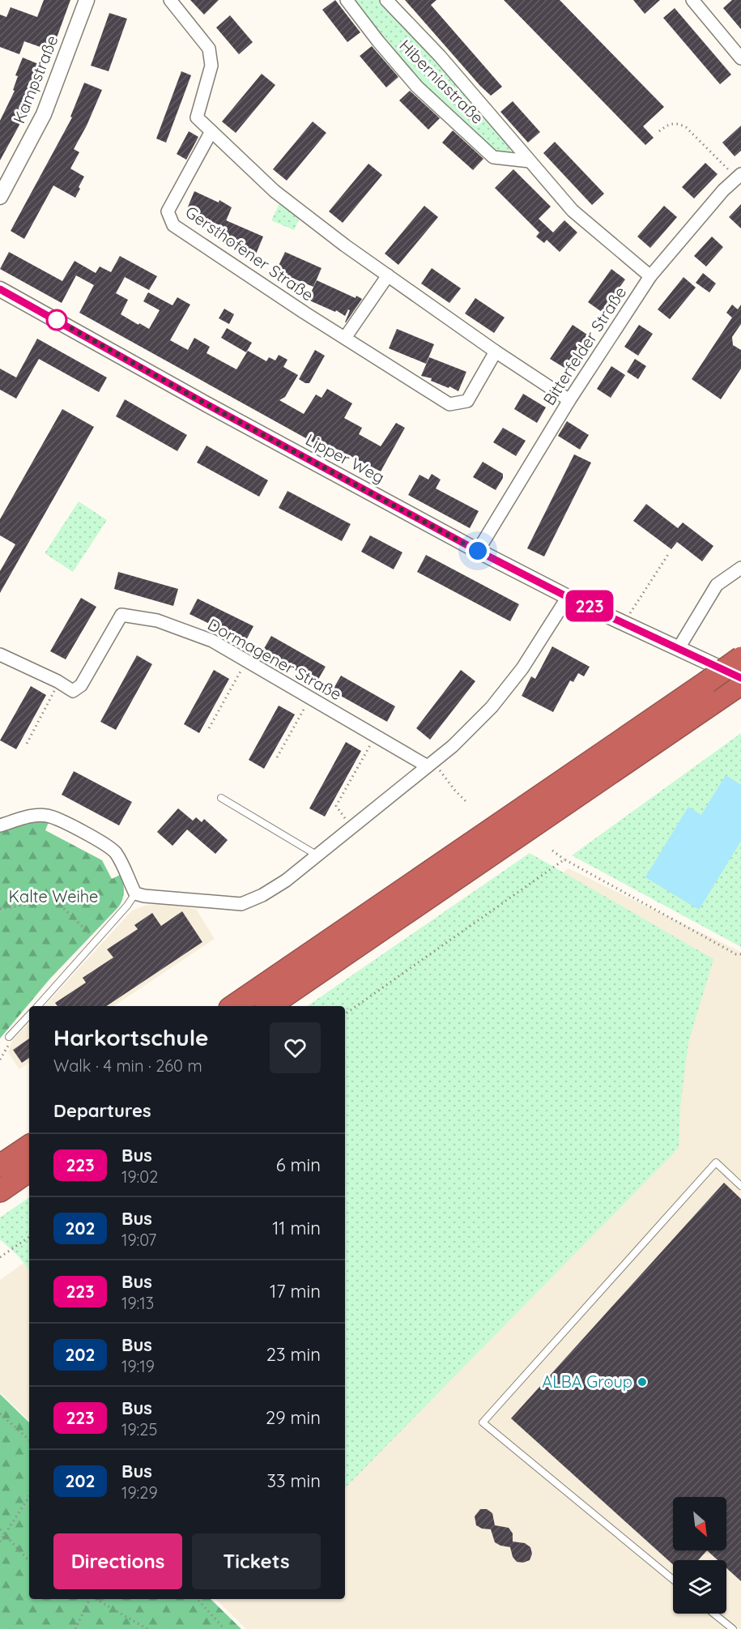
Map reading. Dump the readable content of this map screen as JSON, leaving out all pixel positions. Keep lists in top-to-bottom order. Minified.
{"streets":{"street":["Kampstraße","Hiberniastraße","Gersthofener Straße","Bitterfelder Straße","Lipper Weg","Dormagener Straße"]},"crossings":[["Hiberniastraße","Bitterfelder Straße"],["Bitterfelder Straße","Lipper Weg"]],"parks":["Kalte Weihe"],"places":["ALBA Group"],"lines":["bus line 223"],"north":"bottom right","page":{"on_map":"223","heading":[["Harkortschule","Walk · 4 min · 260 m"],"Departures"],"list":[{"mark":"223","name":"Bus","note":"19:02","value":"6 min"},{"mark":"202","name":"Bus","note":"19:07","value":"11 min"},{"mark":"223","name":"Bus","note":"19:13","value":"17 min"},{"mark":"202","name":"Bus","note":"19:19","value":"23 min"},{"mark":"223","name":"Bus","note":"19:25","value":"29 min"},{"mark":"202","name":"Bus","note":"19:29","value":"33 min"}],"buttons":["Directions","Tickets"]}}
